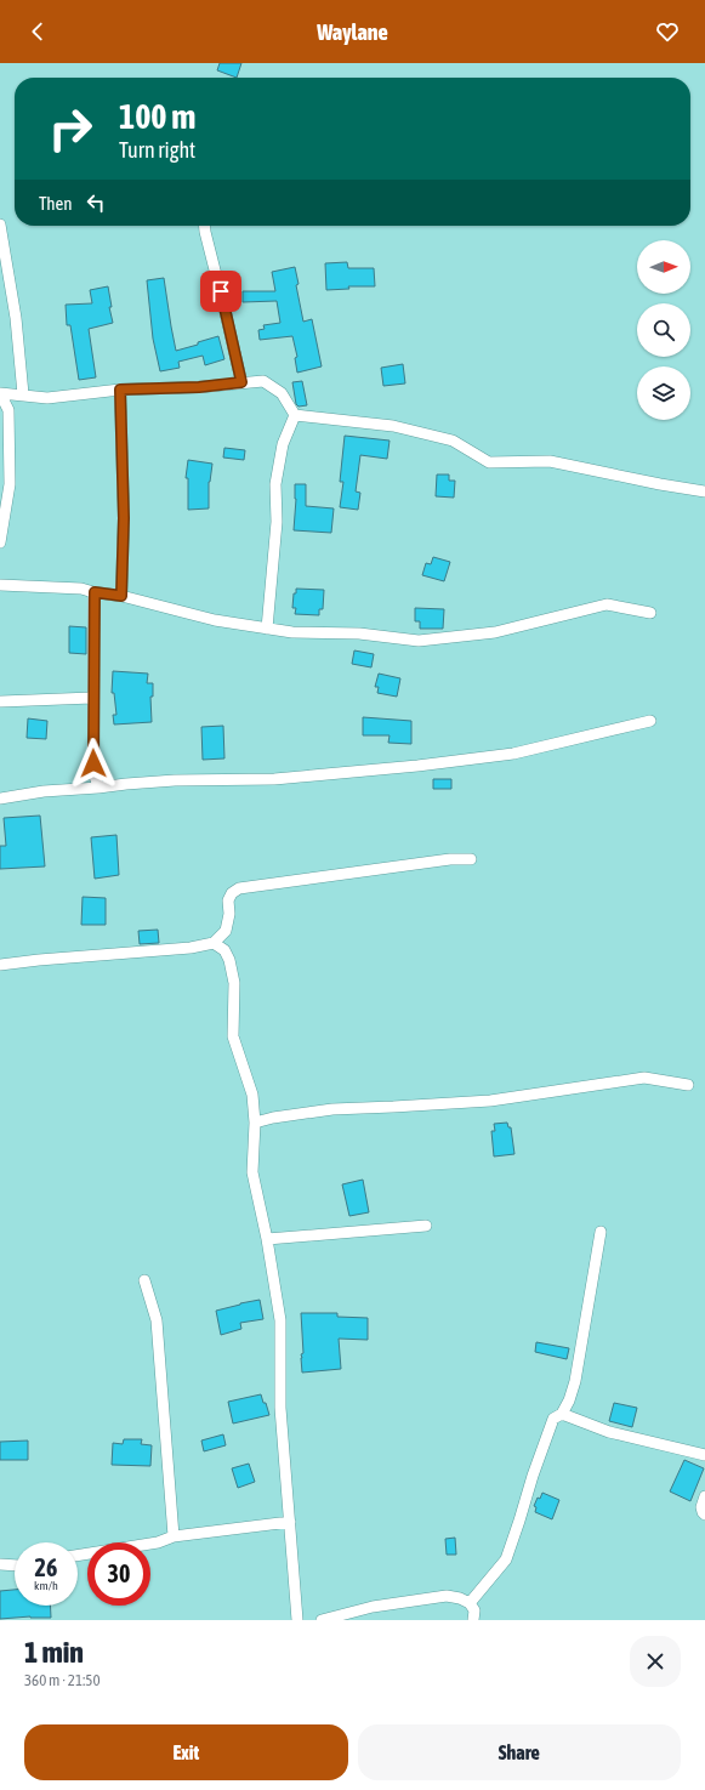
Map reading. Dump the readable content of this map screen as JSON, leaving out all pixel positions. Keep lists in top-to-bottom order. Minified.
{"north":"right","page":{"header":"Waylane","turn":["100 m","Turn right"],"then":"Then","speed":"26 km/h","limit":"30","heading":["1 min","360 m · 21:50"],"buttons":["Exit","Share"]}}
